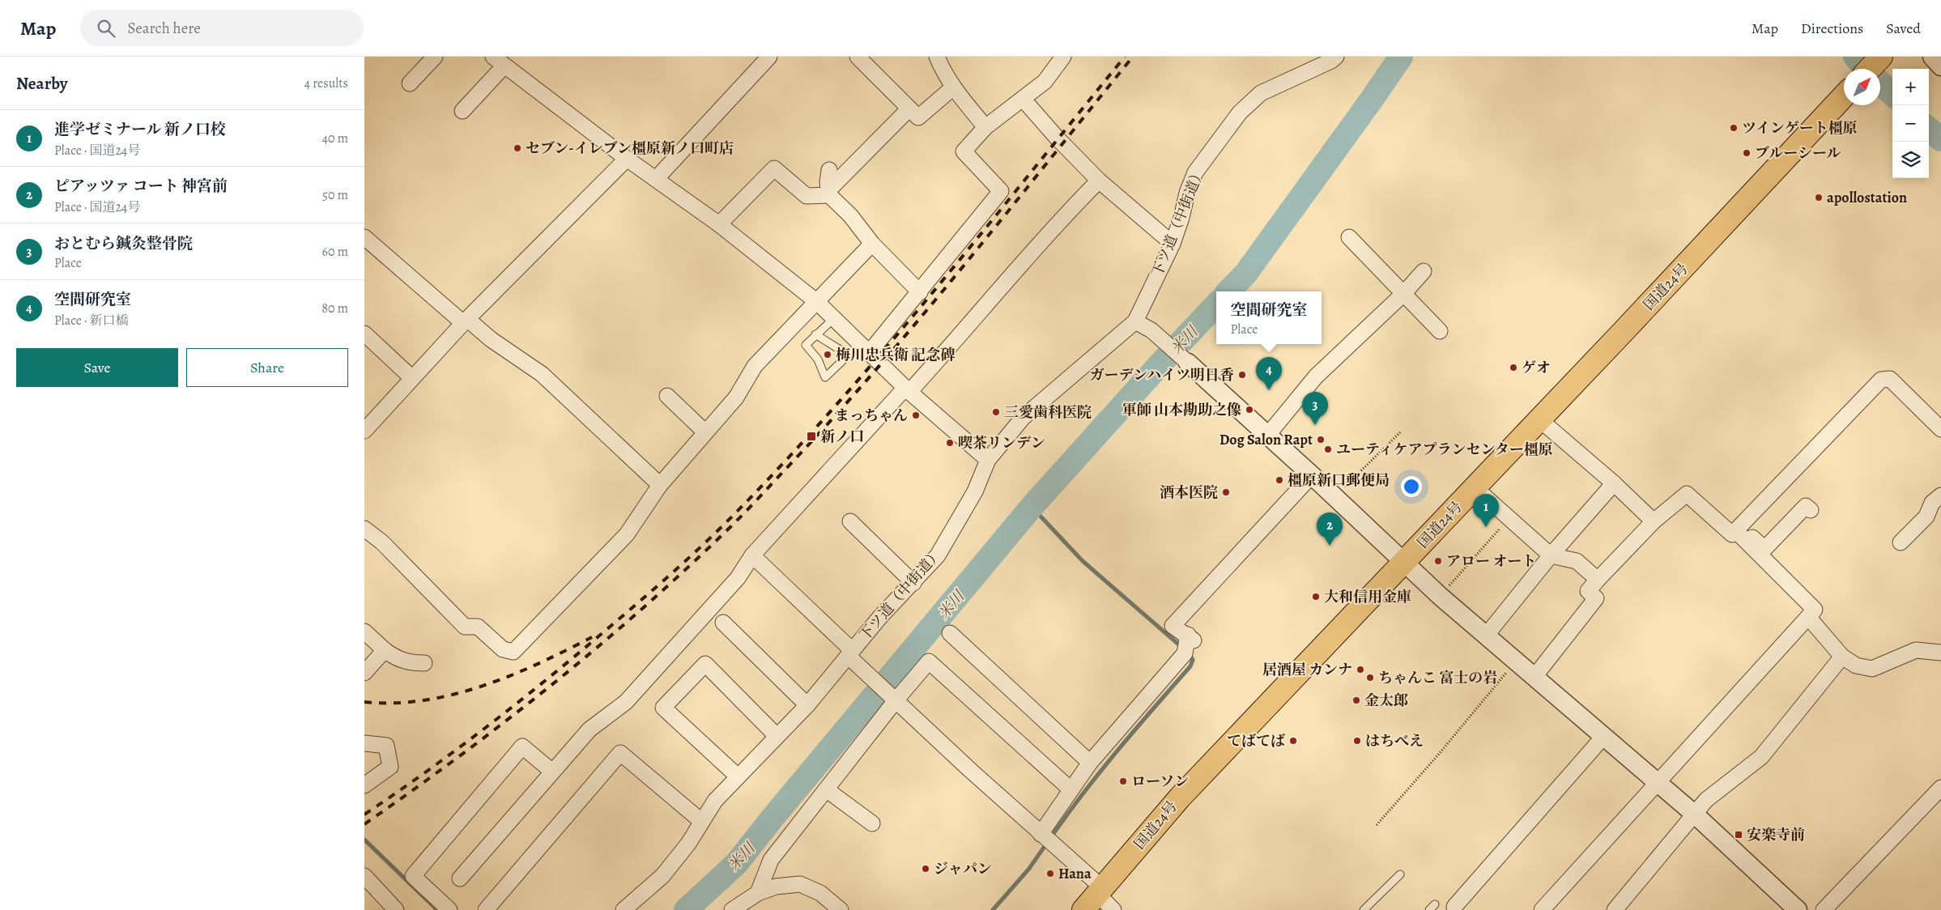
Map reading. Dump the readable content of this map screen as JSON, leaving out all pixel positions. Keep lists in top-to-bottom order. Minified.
{"streets":{"highway":["国道24号"],"street":["下ツ道（中街道）"]},"water":["米川"],"places":{"other":["ツインゲート橿原","セブン-イレブン橿原新ノ口町店","ブルーシール","apollostation","梅川忠兵衛 記念碑","ゲオ","ガーデンハイツ明日香","軍師 山本勘助之像","三愛歯科医院","まっちゃん","Dog Salon Rapt","喫茶リンデン","ユーティケアプランセンター橿原","橿原新口郵便局","酒本医院","アロー オート","大和信用金庫","居酒屋 カンナ","ちゃんこ 富士の岩","金太郎","てばてば","はちべえ","ローソン","ジャパン","Hana"],"transit":["新ノ口","安楽寺前"]},"north":"top right","page":{"header":"Map","search":"Search here","nav":["Map","Directions","Saved"],"heading":["Nearby","4 results"],"map_buttons":["+","−"],"list":[{"mark":"1","name":"進学ゼミナール 新ノ口校","note":"Place · 国道24号","value":"40 m"},{"mark":"2","name":"ピアッツァ コート 神宮前","note":"Place · 国道24号","value":"50 m"},{"mark":"3","name":"おとむら鍼灸整骨院","note":"Place","value":"60 m"},{"mark":"4","name":"空間研究室","note":"Place · 新口橋","value":"80 m"}],"popup":["空間研究室","Place"],"buttons":["Save","Share"],"pins":["4","3","1","2"]}}
